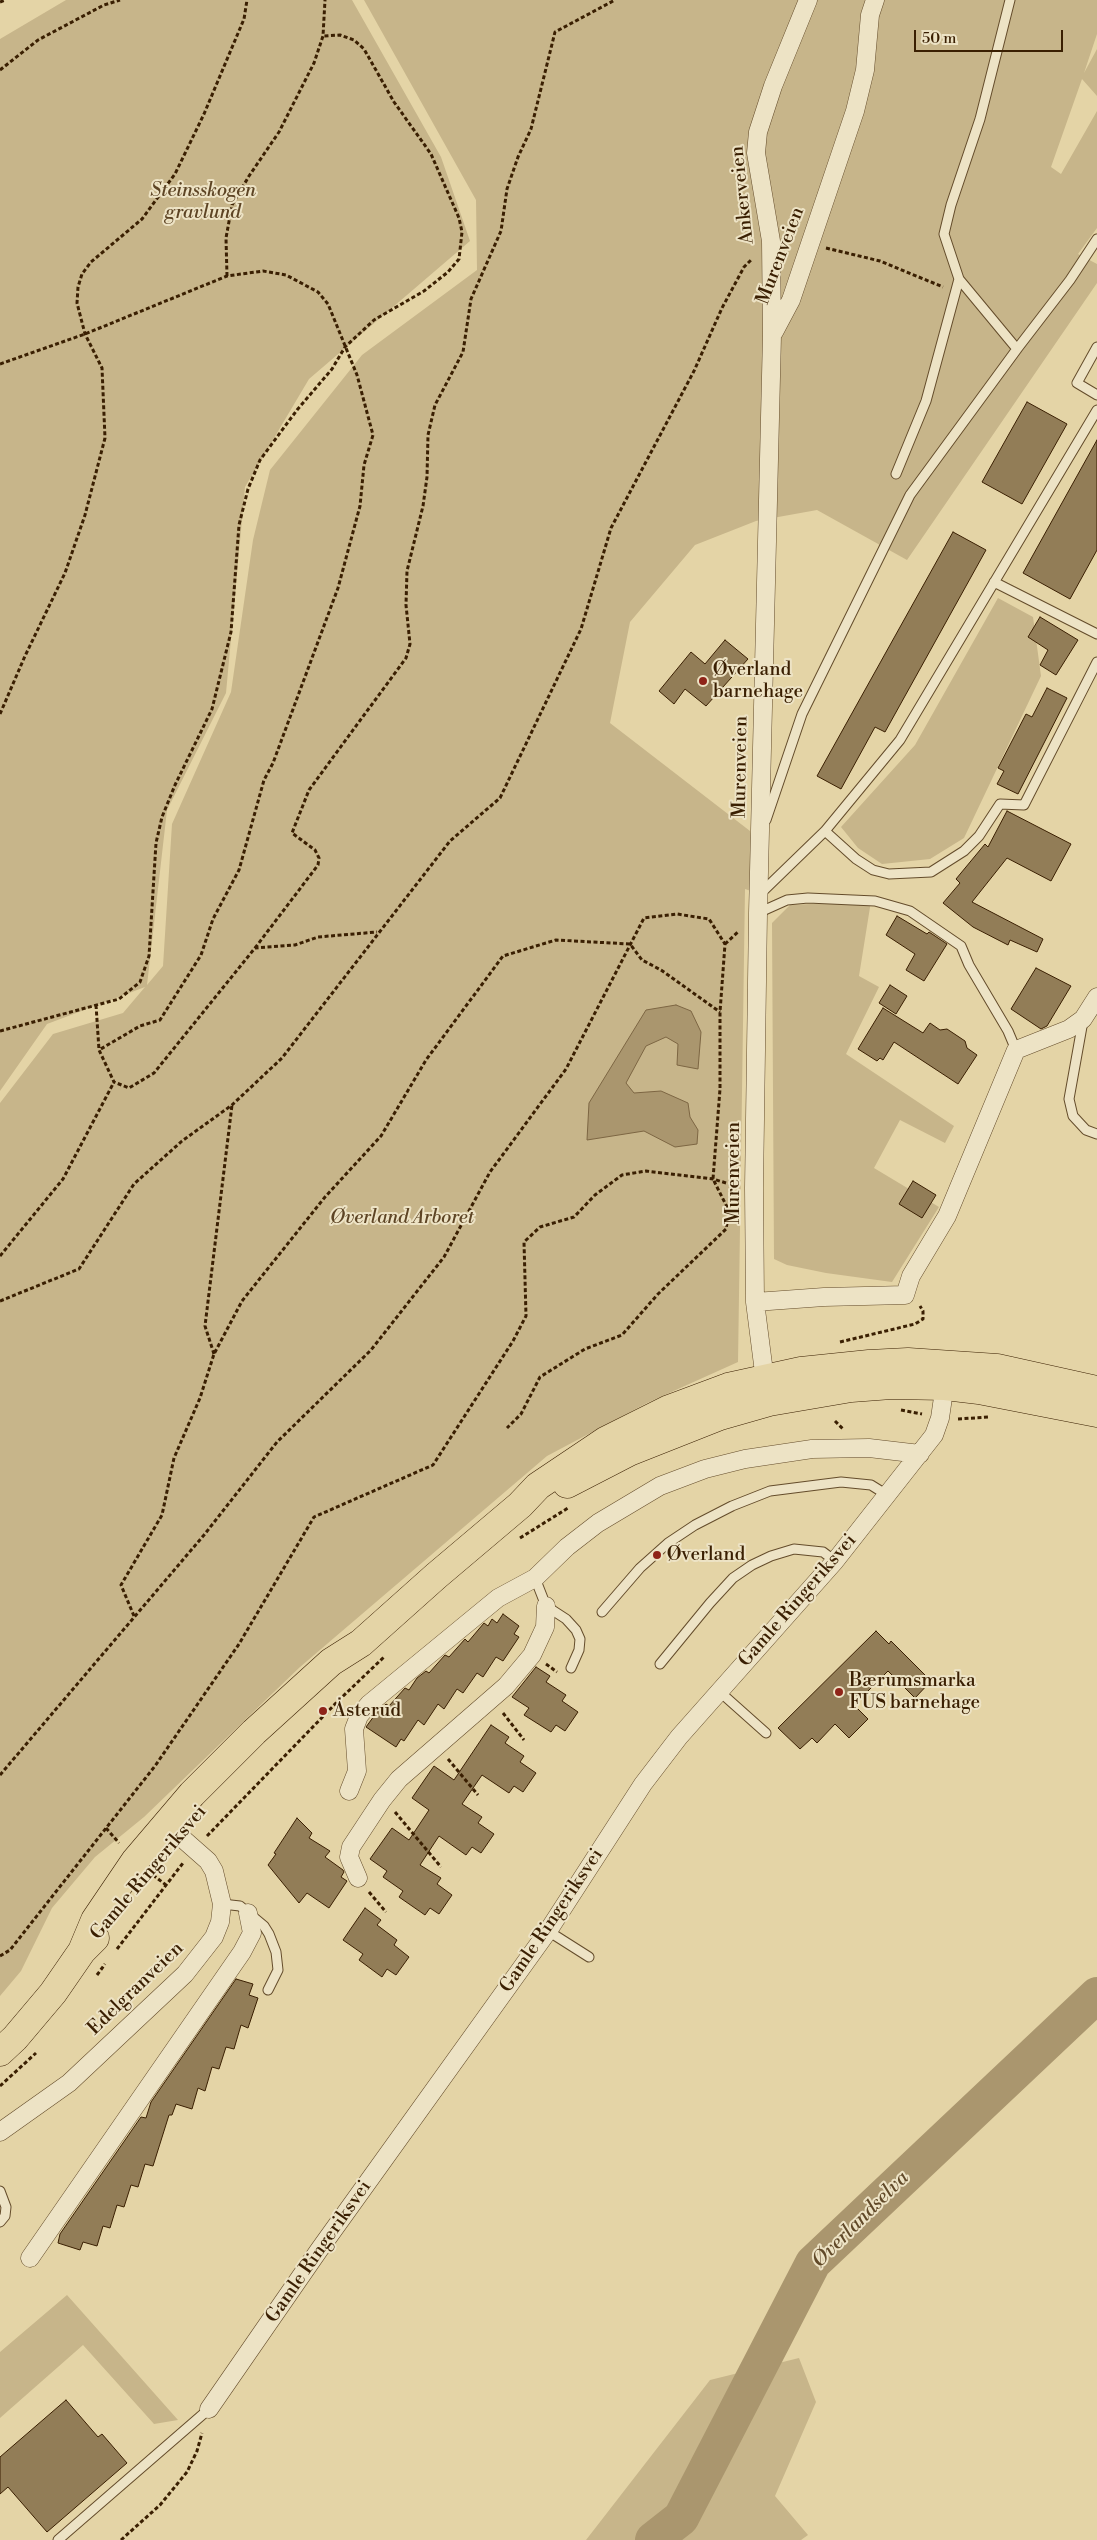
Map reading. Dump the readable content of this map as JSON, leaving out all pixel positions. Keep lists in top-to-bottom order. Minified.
{"streets":{"main road":["Gamle Ringeriksvei"],"street":["Ankerveien","Murenveien","Edelgranveien"]},"crossings":[["Ankerveien","Murenveien"],["Murenveien","Gamle Ringeriksvei"],["Gamle Ringeriksvei","Edelgranveien"]],"water":["Øverlandselva"],"parks":["Steinsskogen gravlund","Øverland Arboret"],"places":["Øverland barnehage","Øverland","Bærumsmarka FUS barnehage","Åsterud"],"scale_bar":"50 m"}
